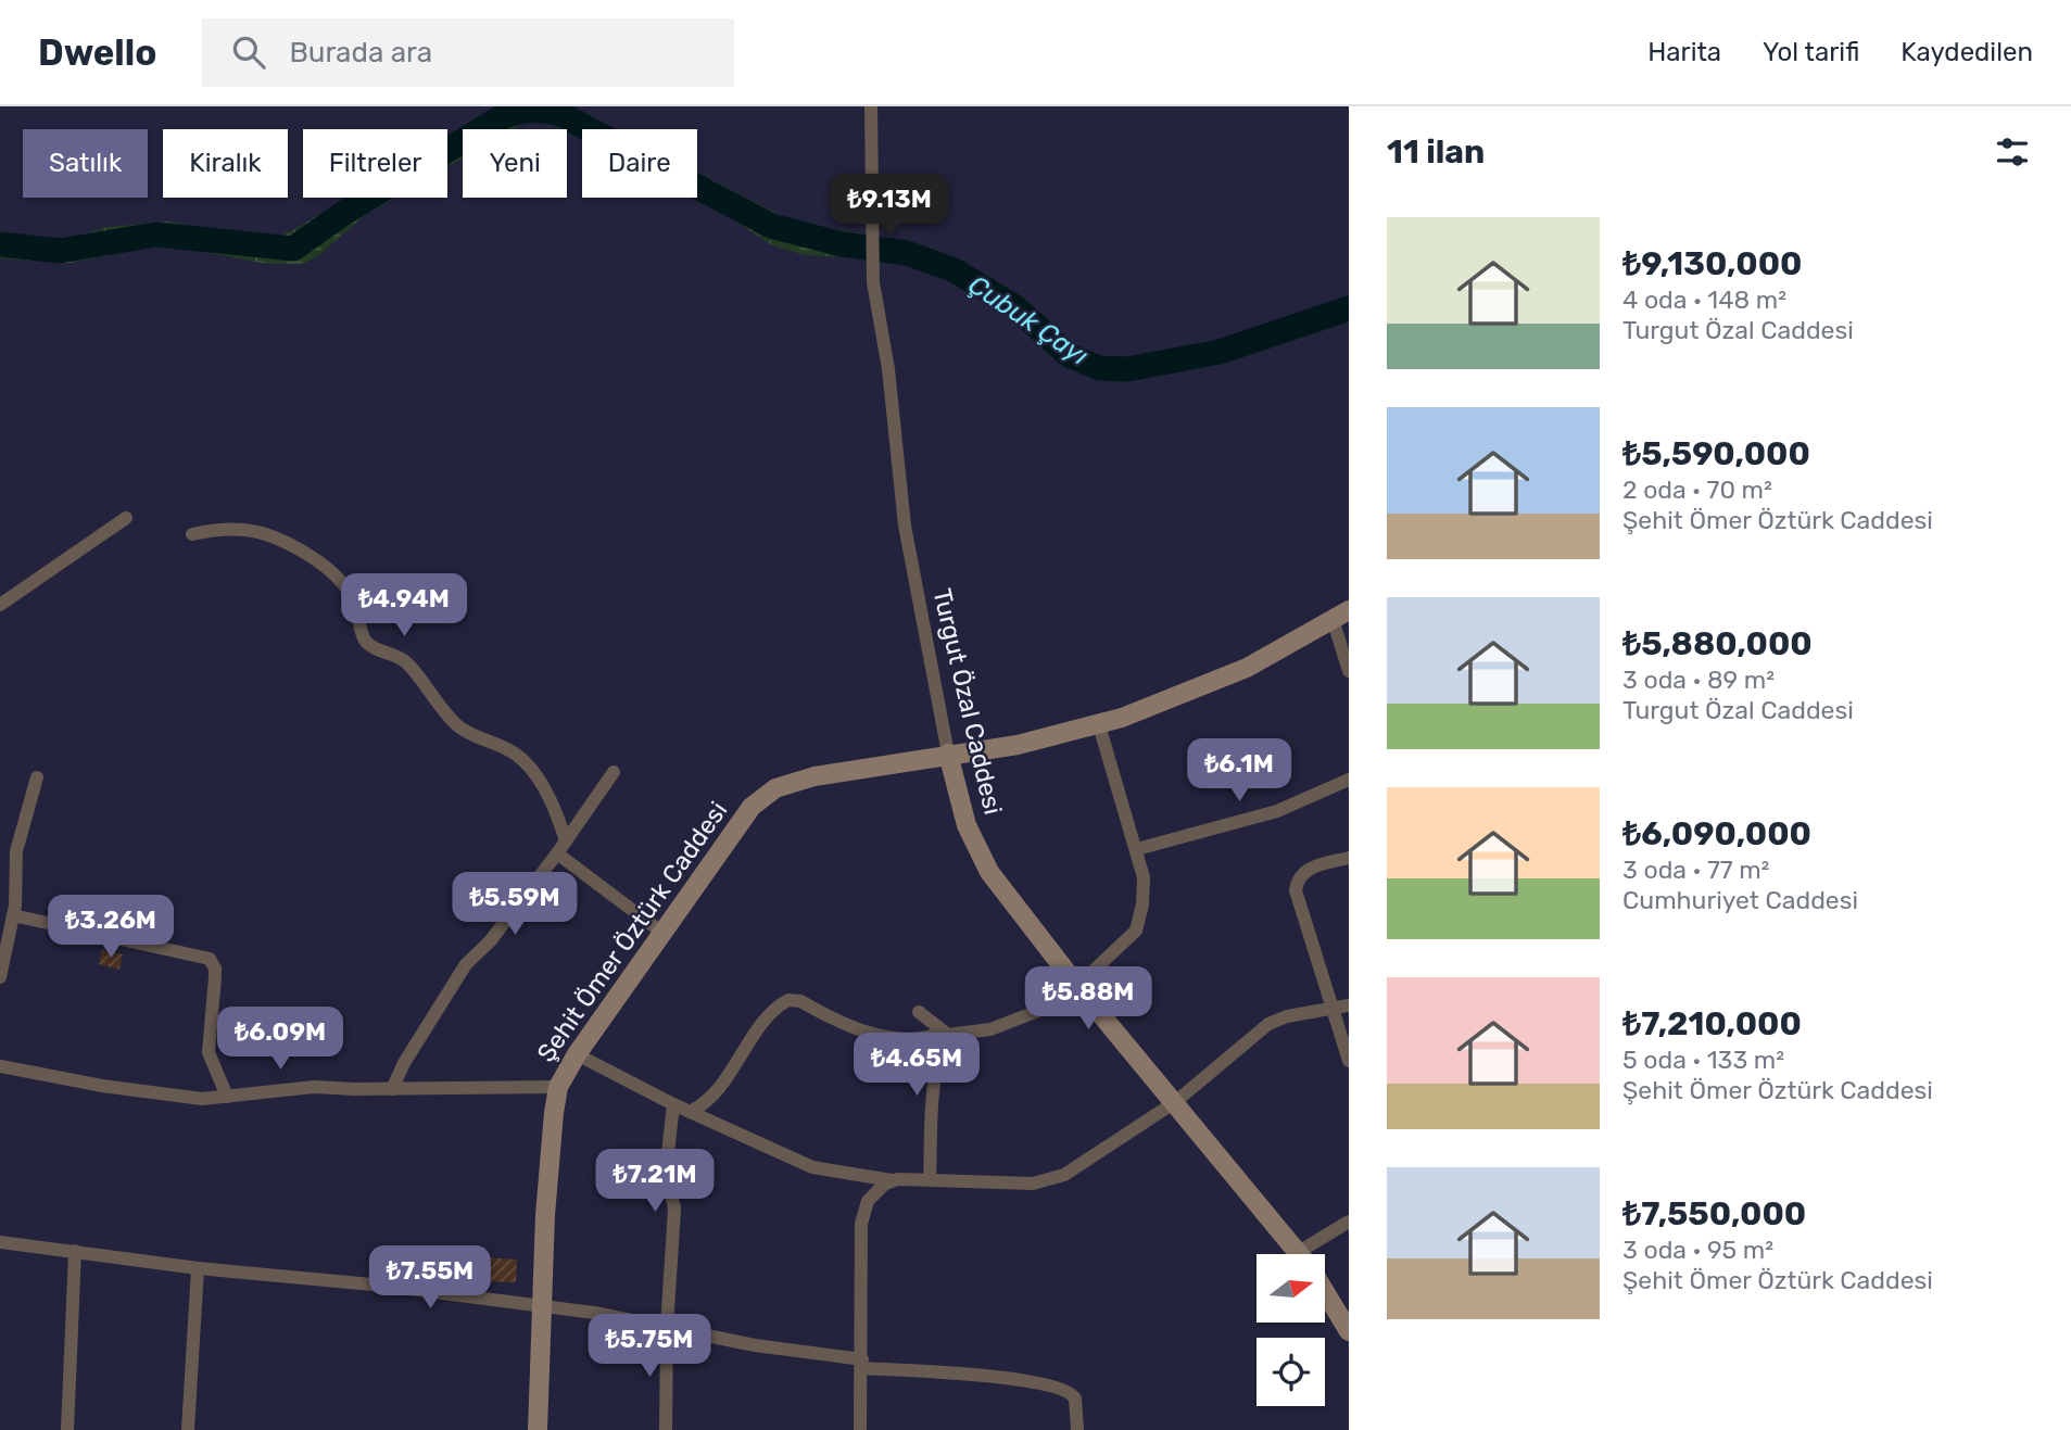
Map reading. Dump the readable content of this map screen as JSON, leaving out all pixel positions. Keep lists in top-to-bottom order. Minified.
{"streets":{"street":["Turgut Özal Caddesi","Şehit Ömer Öztürk Caddesi"]},"crossings":[["Turgut Özal Caddesi","Şehit Ömer Öztürk Caddesi"]],"water":["Çubuk Çayı"],"north":"right","page":{"header":"Dwello","search":"Burada ara","nav":["Harita","Yol tarifi","Kaydedilen"],"heading":"11 ilan","chip":["Satılık","Kiralık","Filtreler","Yeni","Daire"],"price":["₺9.13M","₺4.94M","₺6.1M","₺5.59M","₺3.26M","₺5.88M","₺6.09M","₺4.65M","₺7.21M","₺7.55M","₺5.75M"],"list":[{"name":"₺9,130,000","note":"4 oda · 148 m² · Turgut Özal Caddesi"},{"name":"₺5,590,000","note":"2 oda · 70 m² · Şehit Ömer Öztürk Caddesi"},{"name":"₺5,880,000","note":"3 oda · 89 m² · Turgut Özal Caddesi"},{"name":"₺6,090,000","note":"3 oda · 77 m² · Cumhuriyet Caddesi"},{"name":"₺7,210,000","note":"5 oda · 133 m² · Şehit Ömer Öztürk Caddesi"},{"name":"₺7,550,000","note":"3 oda · 95 m² · Şehit Ömer Öztürk Caddesi"}]}}
